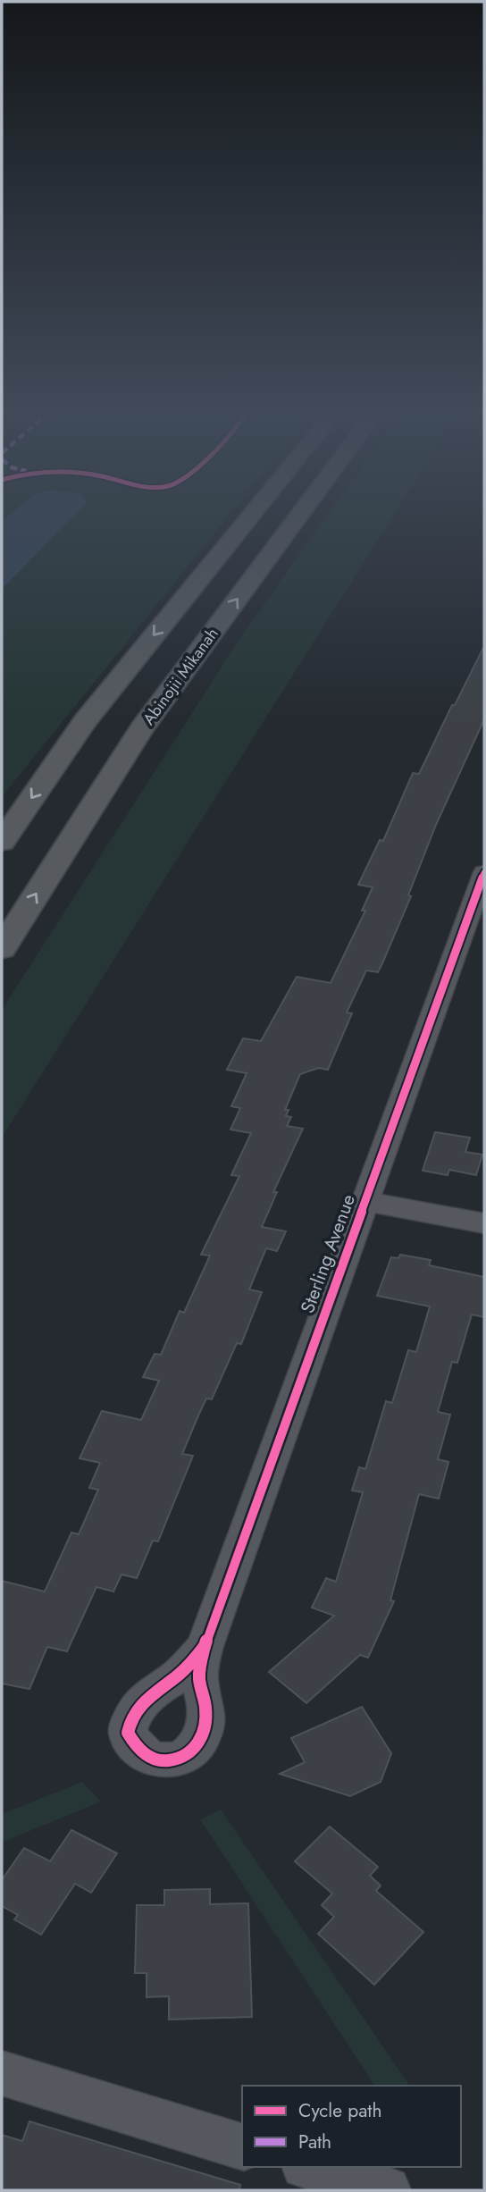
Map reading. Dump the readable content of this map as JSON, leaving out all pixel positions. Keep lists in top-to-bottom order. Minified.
{"streets":{"main road":["Abinojii Mikanah"],"street":["Sterling Avenue"]},"legend":["Cycle path","Path"]}
